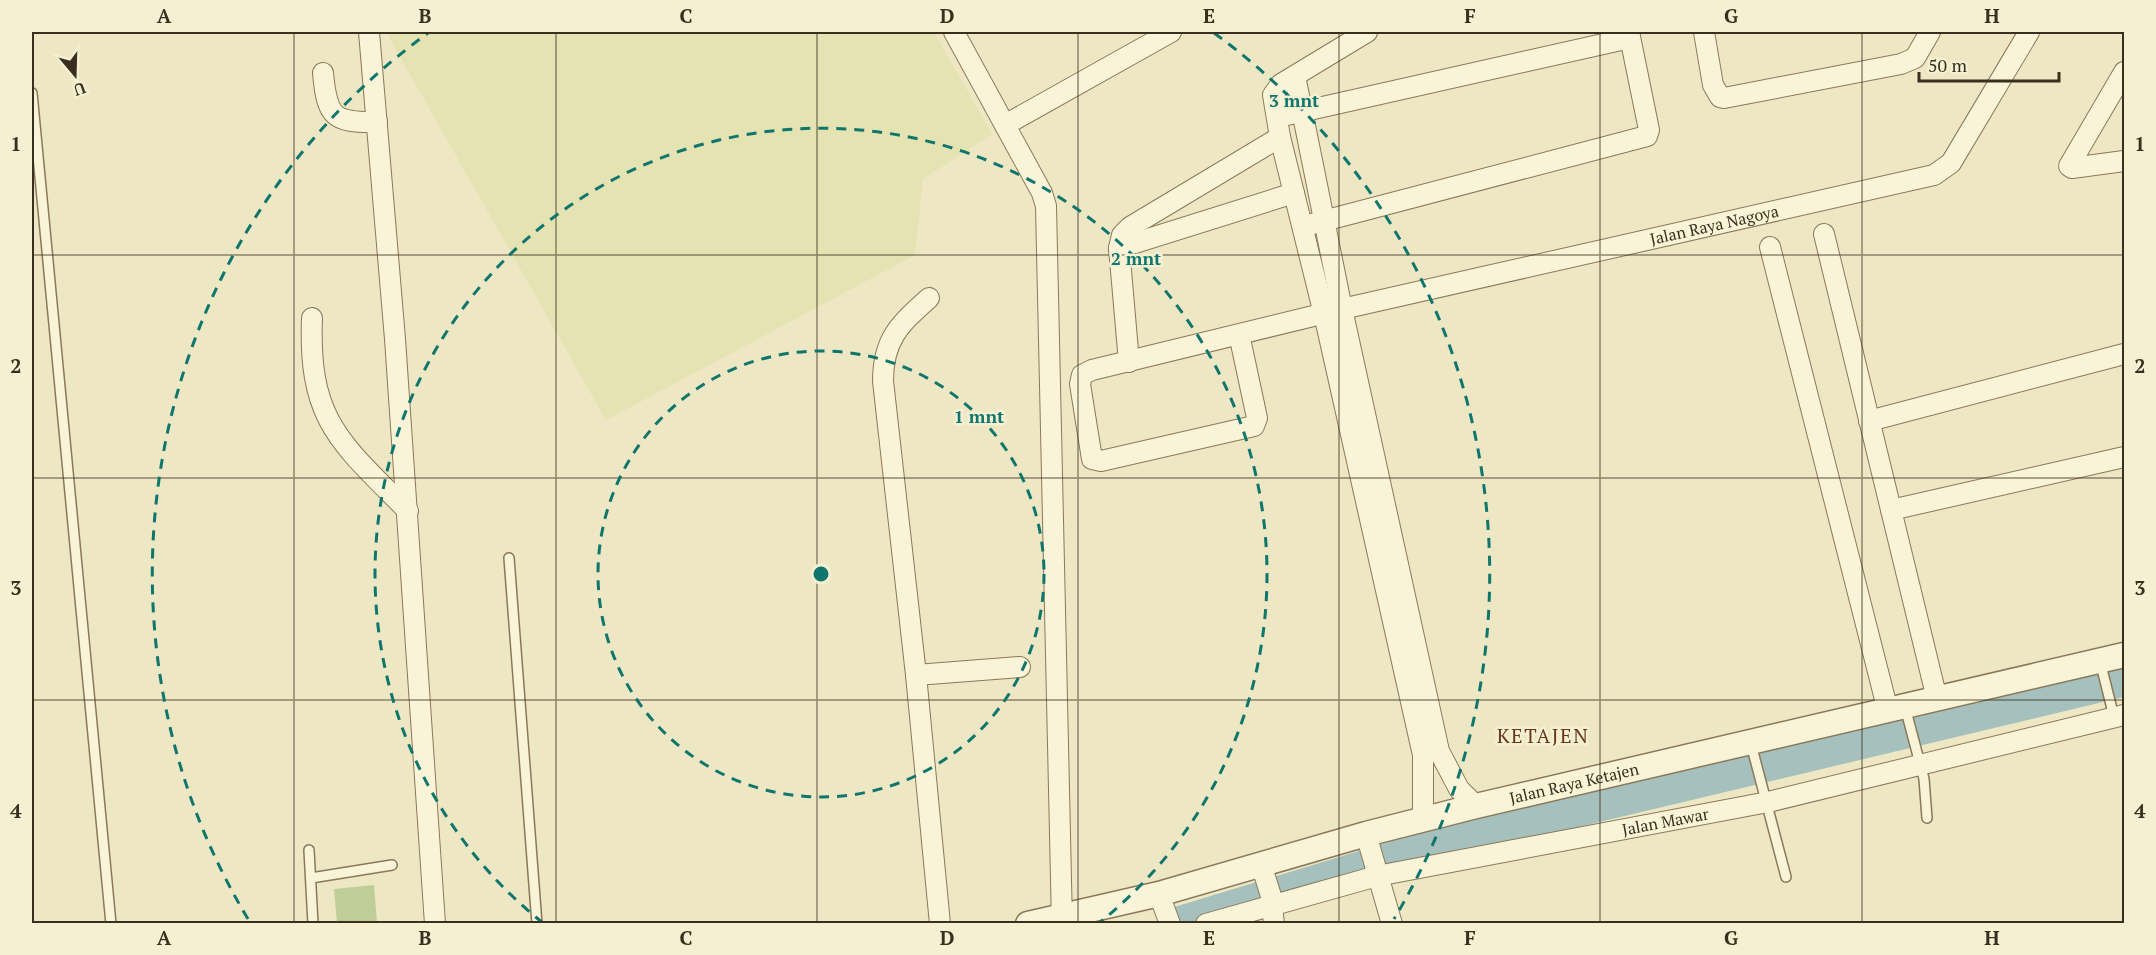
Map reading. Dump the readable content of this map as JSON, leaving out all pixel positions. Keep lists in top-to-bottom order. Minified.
{"streets":{"street":["Jalan Raya Nagoya","Jalan Raya Ketajen","Jalan Mawar"]},"districts":["KETAJEN"],"scale_bar":"50 m","north":"bottom","grid":{"columns":["A","B","C","D","E","F","G","H"],"rows":["1","2","3","4"]},"rings":["3 mnt","2 mnt","1 mnt"]}
